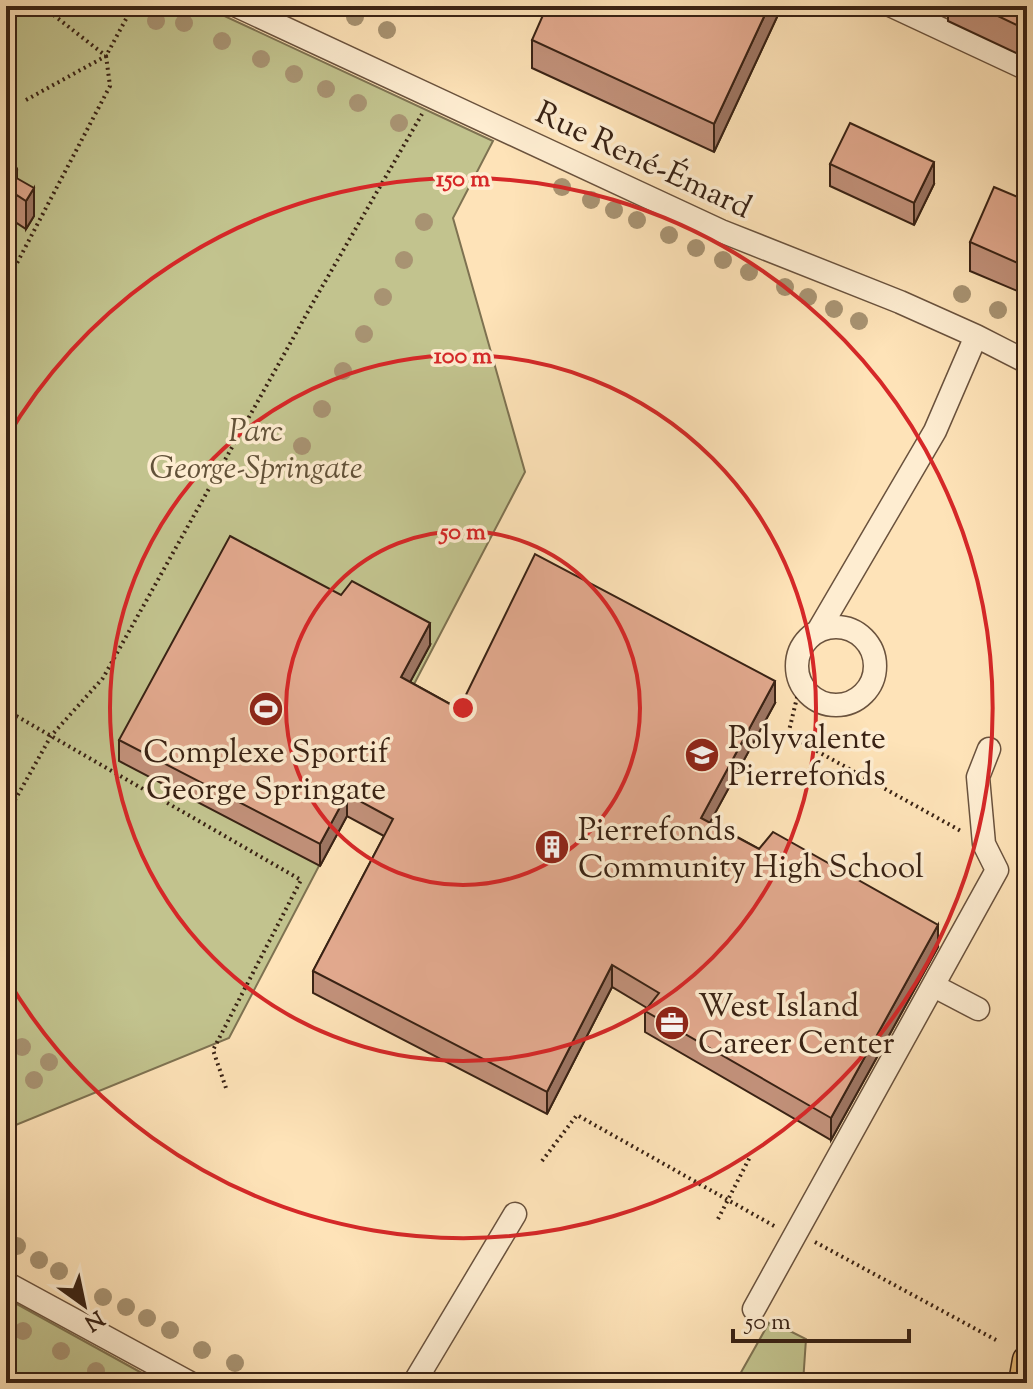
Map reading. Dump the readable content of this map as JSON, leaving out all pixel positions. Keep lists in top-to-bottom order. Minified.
{"streets":{"street":["Rue René-Émard"]},"parks":["Parc George-Springate"],"places":{"sports":["Complexe Sportif George Springate"],"school or university":["Polyvalente Pierrefonds"],"building":["Pierrefonds Community High School"],"office":["West Island Career Center"]},"scale_bar":"50 m","north":"bottom right","rings":["150 m","100 m","50 m"]}
